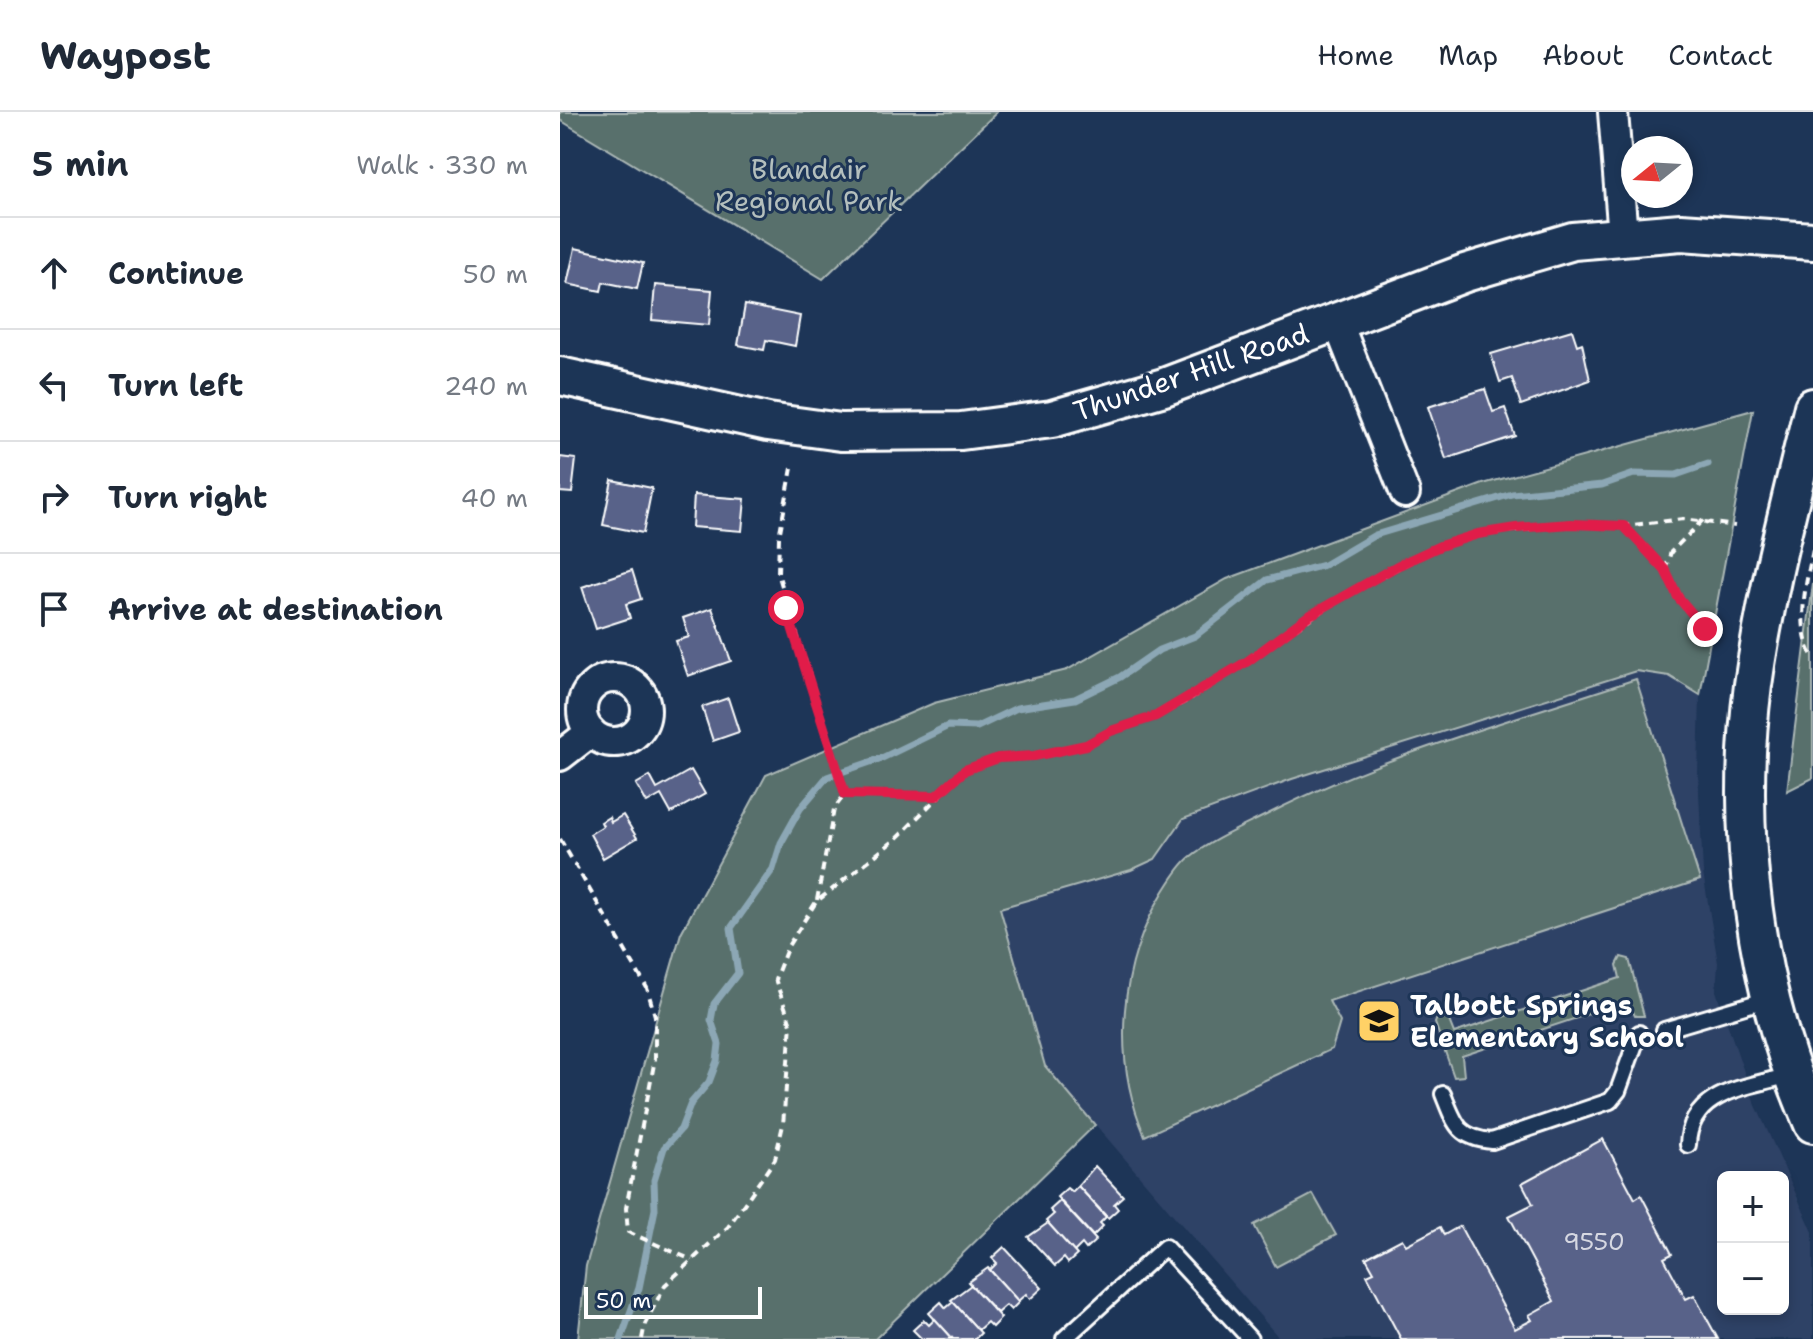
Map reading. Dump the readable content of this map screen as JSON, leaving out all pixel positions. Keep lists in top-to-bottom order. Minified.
{"streets":{"street":["Thunder Hill Road"]},"parks":["Blandair Regional Park"],"places":{"school or university":["Talbott Springs Elementary School"]},"house_numbers":["9550"],"scale_bar":"50 m","north":"left","page":{"header":"Waypost","nav":["Home","Map","About","Contact"],"heading":["5 min","Walk · 330 m"],"list":[["Continue","50 m"],["Turn left","240 m"],["Turn right","40 m"],"Arrive at destination"],"map_buttons":["+","−"],"scale":"50 m"}}
